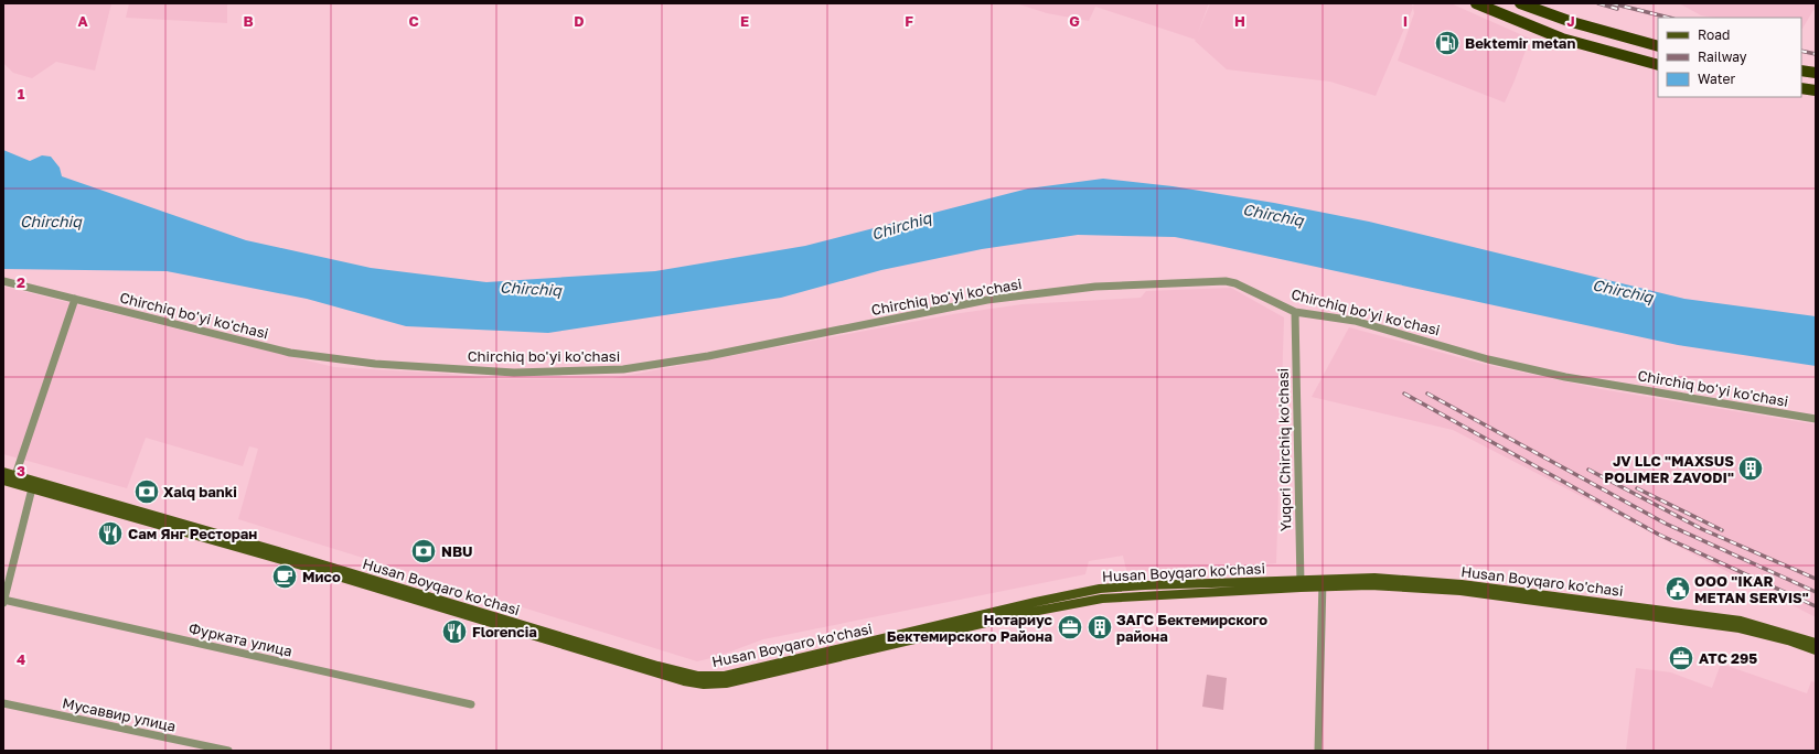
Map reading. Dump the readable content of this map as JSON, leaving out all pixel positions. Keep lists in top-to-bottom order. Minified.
{"streets":{"main road":["Husan Boyqaro ko'chasi"],"street":["Chirchiq bo'yi ko'chasi","Yuqori Chirchiq ko'chasi","Фурката улица","Мусаввир улица"]},"crossings":[["Chirchiq bo'yi ko'chasi","Yuqori Chirchiq ko'chasi"],["Yuqori Chirchiq ko'chasi","Husan Boyqaro ko'chasi"]],"water":["Chirchiq"],"places":{"fuel station":["Bektemir metan"],"building":["JV LLC \"MAXSUS POLIMER ZAVODI\"","ЗАГС Бектемирского района"],"bank":["Xalq banki","NBU"],"restaurant":["Сам Янг Ресторан","Florencia"],"cafe":["Мисо"],"public building":["OOO \"IKAR METAN SERVIS\""],"office":["Нотариус Бектемирского Района","ATC 295"]},"legend":["Road","Railway","Water"],"grid":{"columns":["A","B","C","D","E","F","G","H","I","J"],"rows":["1","2","3","4"]}}
